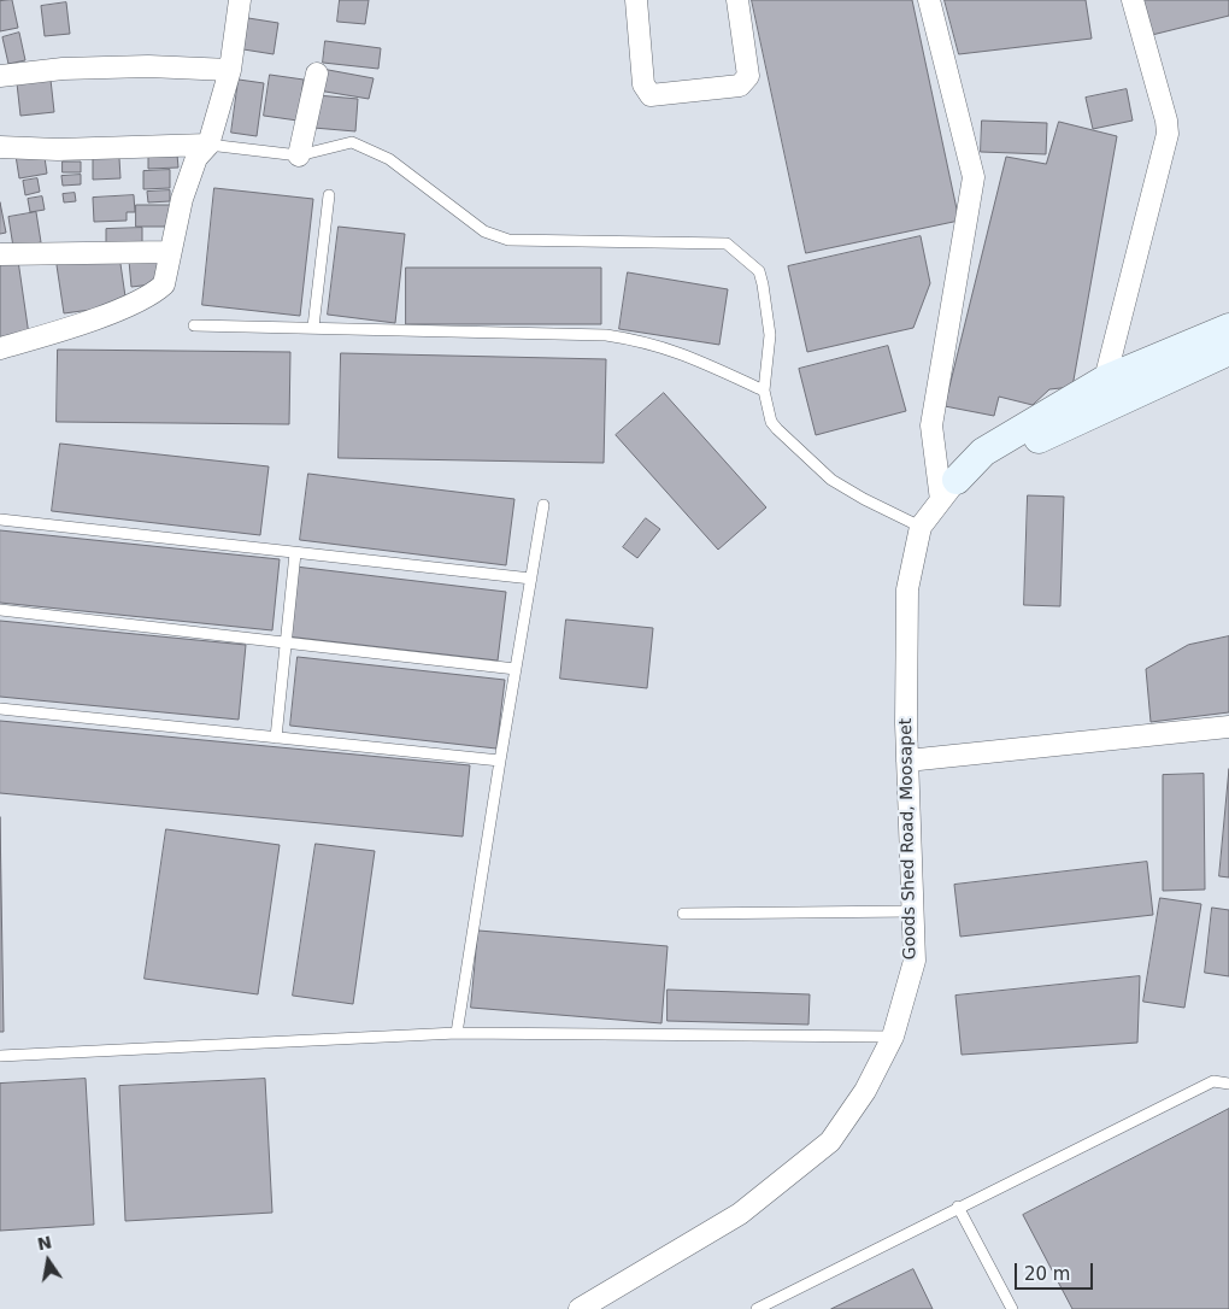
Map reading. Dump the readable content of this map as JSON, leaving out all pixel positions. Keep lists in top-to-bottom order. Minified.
{"streets":{"street":["Goods Shed Road, Moosapet"]},"scale_bar":"20 m","north":"top"}
